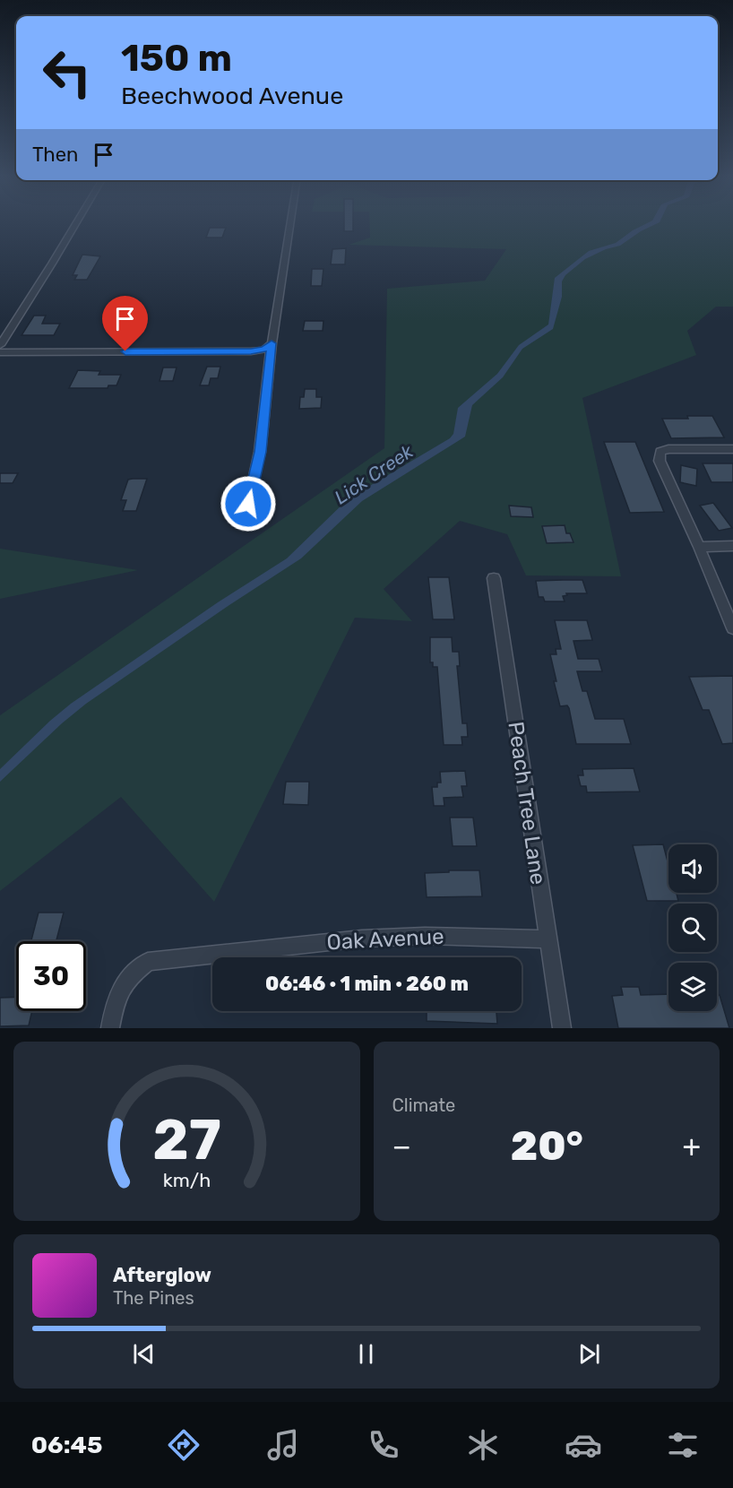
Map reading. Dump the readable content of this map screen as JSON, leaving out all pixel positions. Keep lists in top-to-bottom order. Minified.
{"streets":{"street":["Peach Tree Lane","Oak Avenue"]},"crossings":[["Peach Tree Lane","Oak Avenue"]],"water":["Lick Creek"],"page":{"turn":["150 m","Beechwood Avenue"],"then":"Then","limit":"30","trip":"06:46 · 1 min · 260 m","tile":"Climate","heat":["−","20°","+"],"song":["Afterglow","The Pines"],"tabs":"06:45","gauge":["27","km/h"]}}
